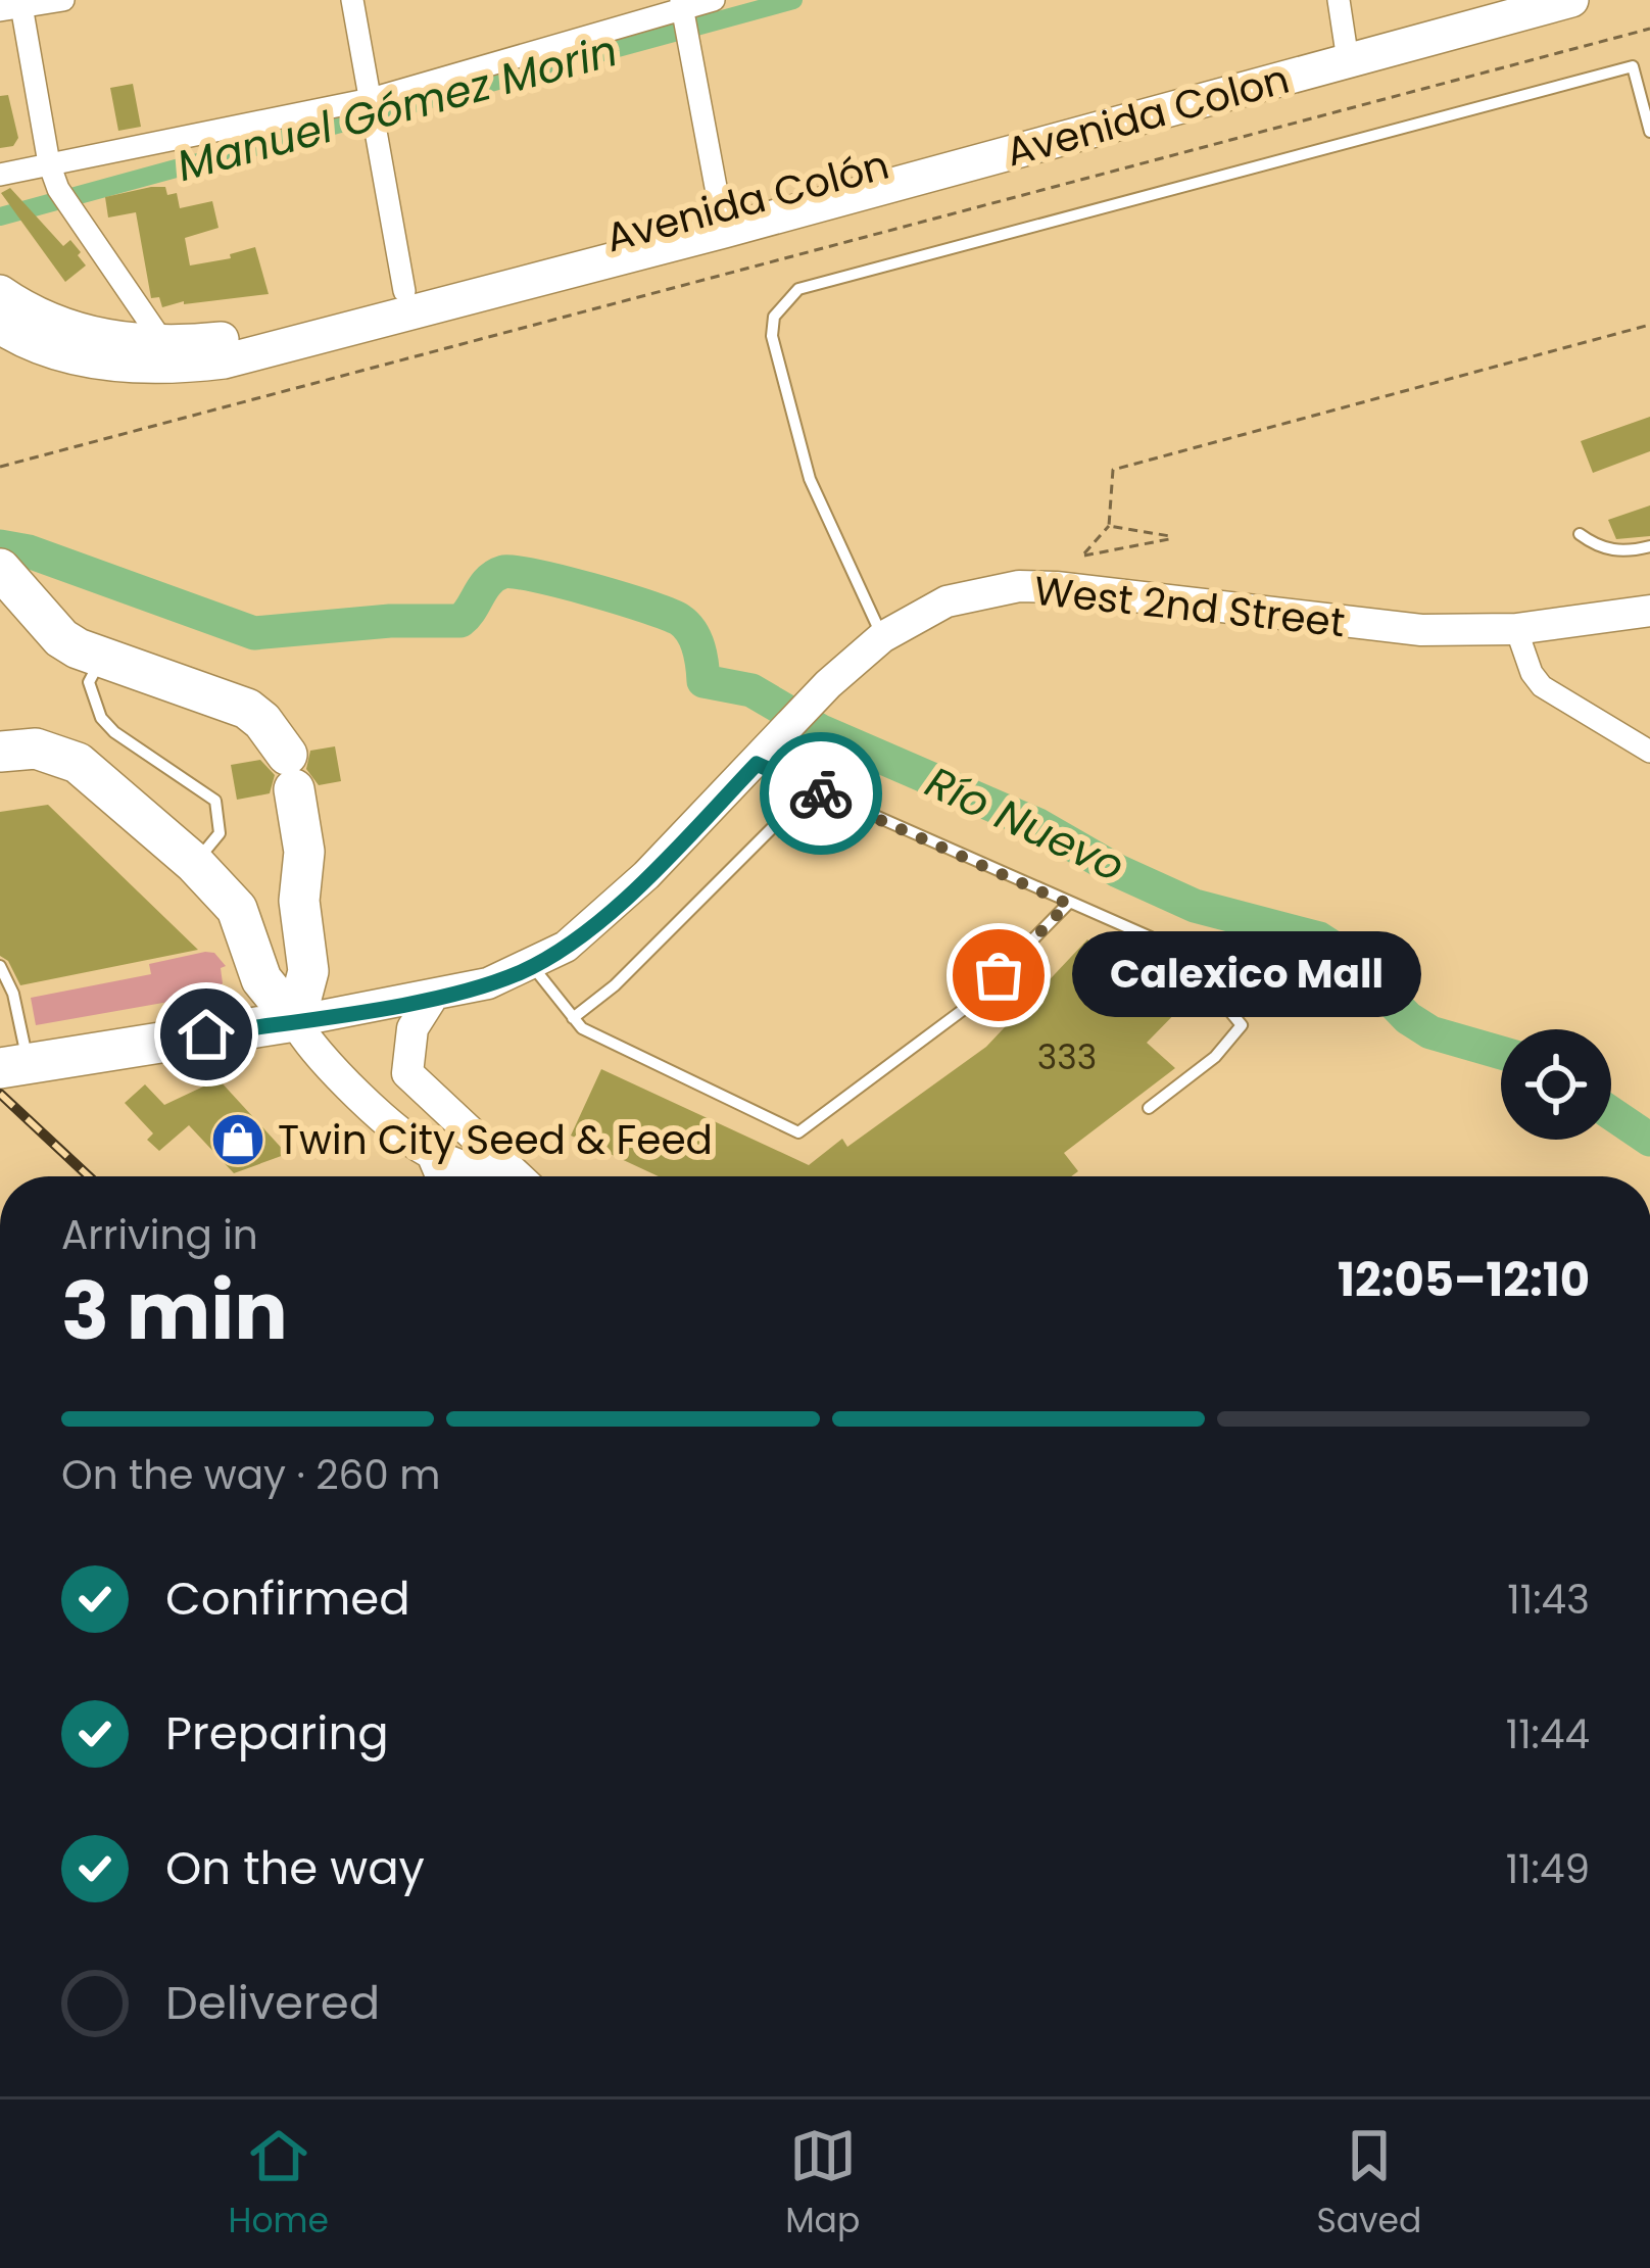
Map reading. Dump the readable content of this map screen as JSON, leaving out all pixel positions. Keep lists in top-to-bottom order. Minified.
{"streets":{"highway":["West 2nd Street"],"main road":["Avenida Colon","Avenida Colón"]},"crossings":[["Avenida Colon","Avenida Colón"]],"water":["Manuel Gómez Morin","Río Nuevo"],"places":{"other":["Calexico Mall"],"shop":["Twin City Seed & Feed"]},"house_numbers":["333"],"page":{"bubble":"Calexico Mall","heading":["3 min","Arriving in","12:05–12:10"],"bar":"On the way · 260 m","list":[["Confirmed","11:43"],["Preparing","11:44"],["On the way","11:49"],"Delivered"],"tabs":["Home","Map","Saved"]}}
